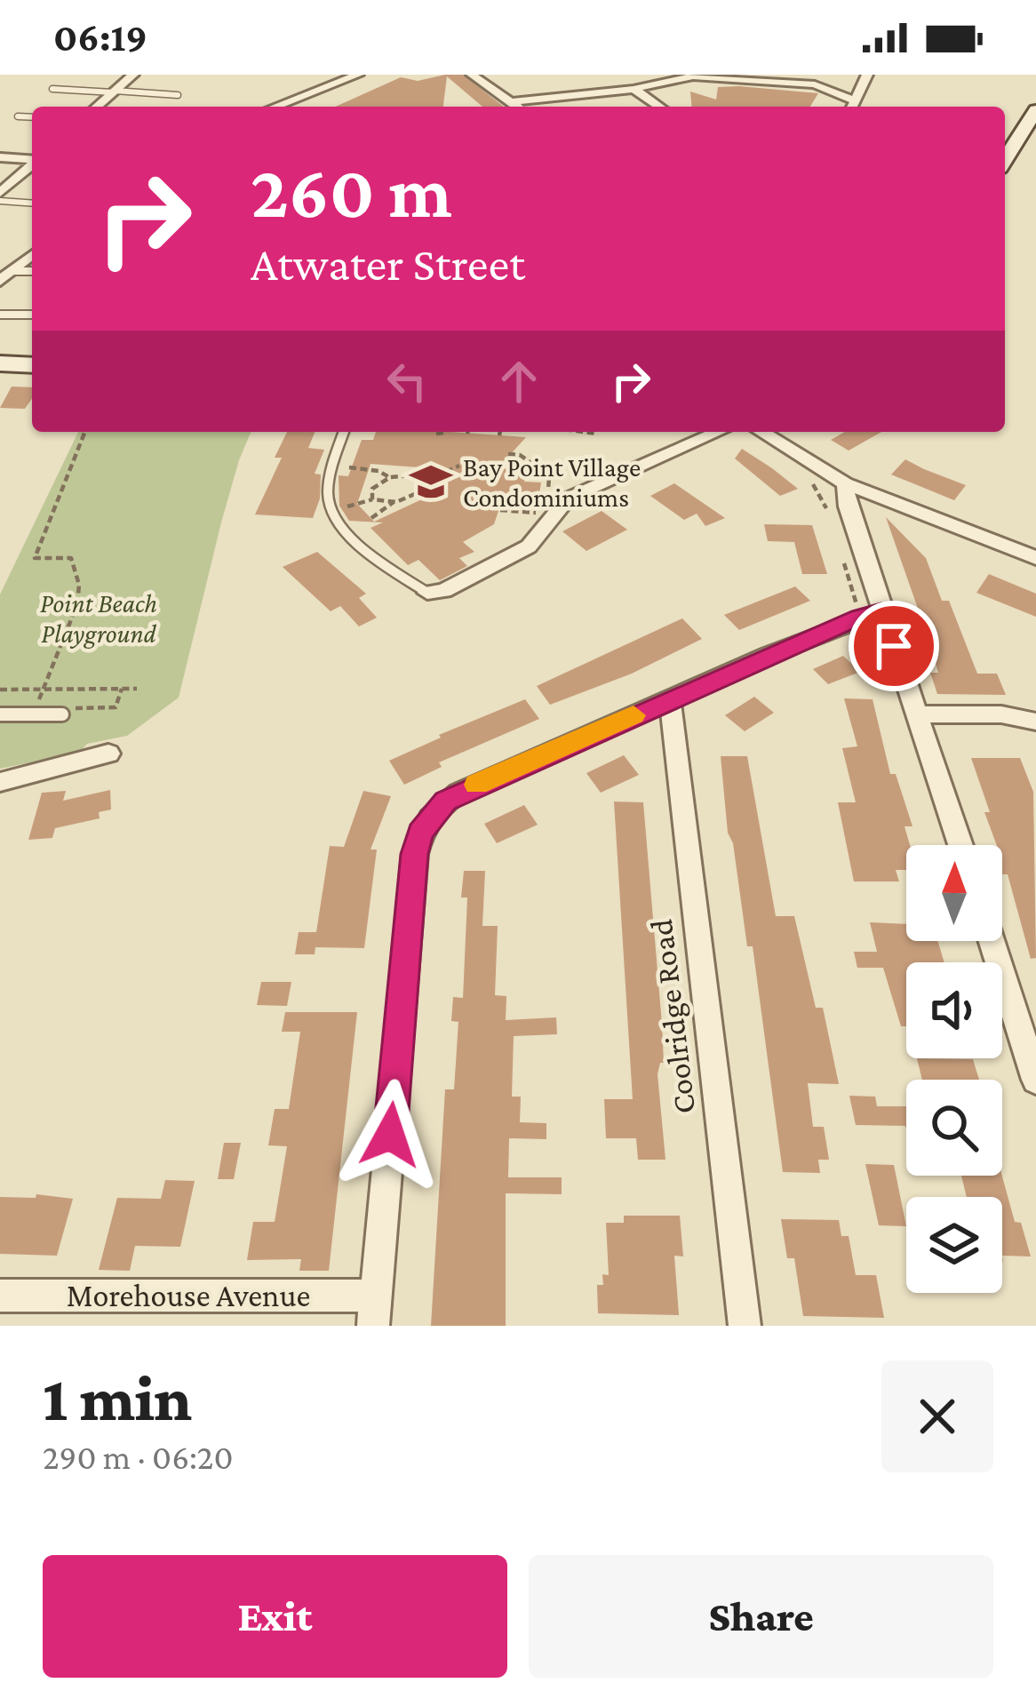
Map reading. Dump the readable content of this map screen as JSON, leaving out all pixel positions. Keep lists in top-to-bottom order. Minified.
{"streets":{"street":["Coolridge Road","Morehouse Avenue"]},"parks":["Point Beach Playground"],"places":{"school or university":["Bay Point Village Condominiums"]},"north":"top","page":{"status":"06:19","turn":["260 m","Atwater Street"],"heading":["1 min","290 m · 06:20"],"buttons":["Exit","Share"]}}
